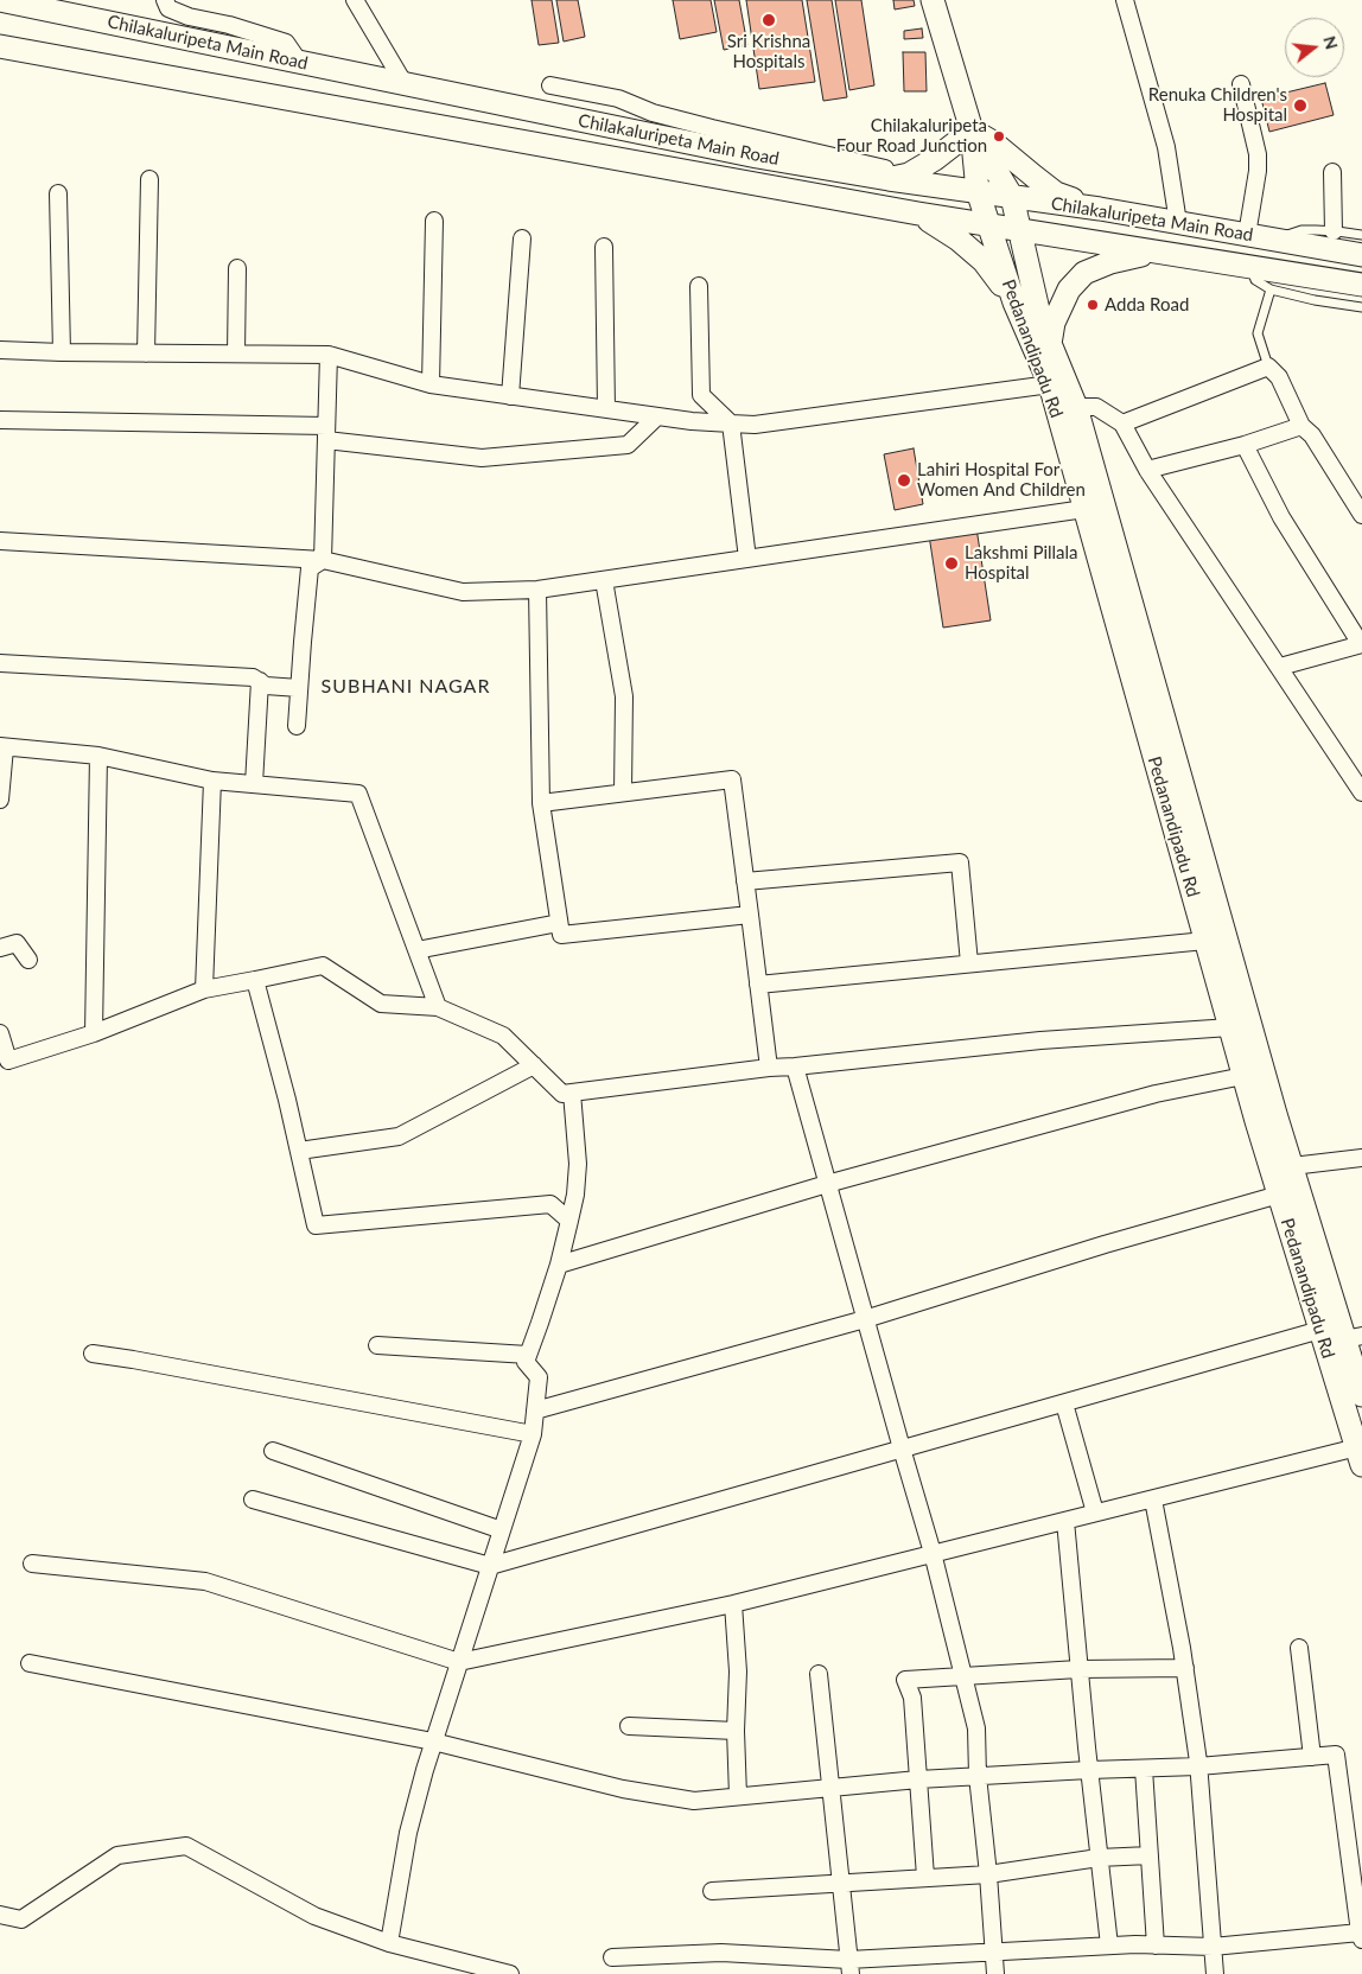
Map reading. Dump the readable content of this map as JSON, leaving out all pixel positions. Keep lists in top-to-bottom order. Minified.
{"streets":{"main road":["Chilakaluripeta Main Road","Pedanandipadu Rd"]},"crossings":[["Chilakaluripeta Main Road","Pedanandipadu Rd"]],"districts":["SUBHANI NAGAR"],"places":["Sri Krishna Hospitals","Renuka Children's Hospital","Chilakaluripeta Four Road Junction","Adda Road","Lahiri Hospital For Women And Children","Lakshmi Pillala Hospital"],"north":"right"}
